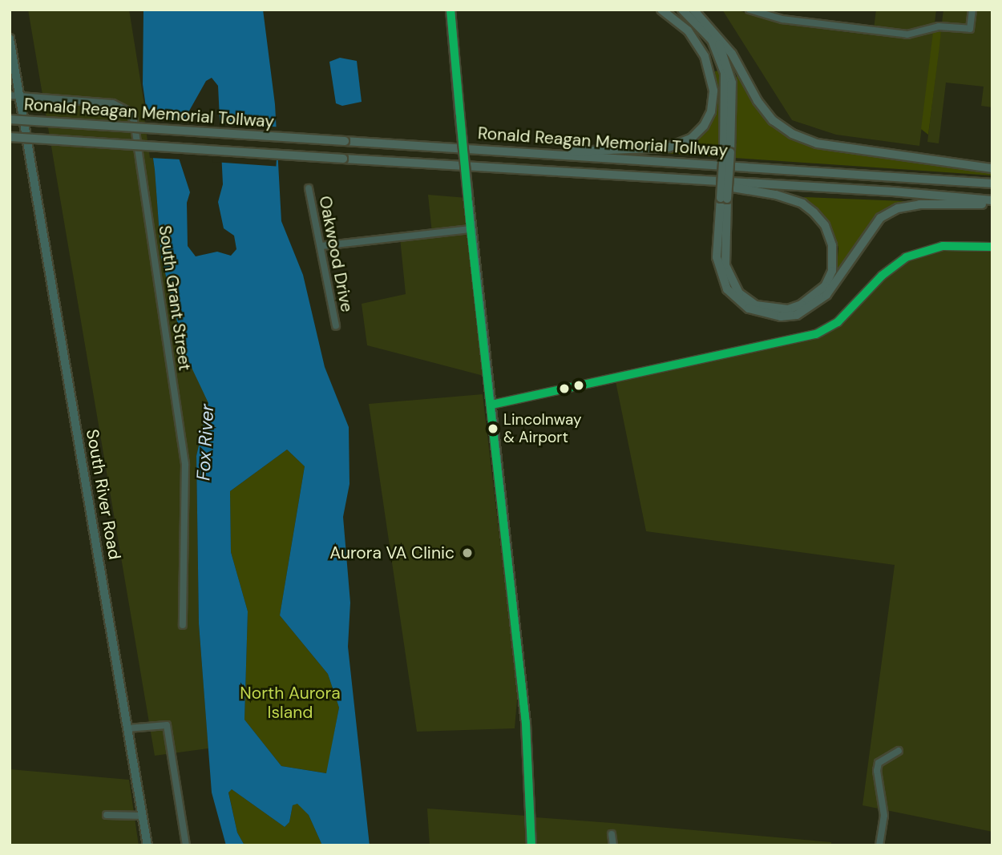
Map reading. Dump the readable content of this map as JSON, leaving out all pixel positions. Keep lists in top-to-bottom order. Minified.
{"streets":{"highway":["Ronald Reagan Memorial Tollway"],"main road":["South River Road"],"street":["Oakwood Drive","South Grant Street"]},"crossings":[["South Grant Street","South River Road"]],"water":["Fox River"],"parks":["North Aurora Island"],"places":["Lincolnway & Airport","Aurora VA Clinic"]}
